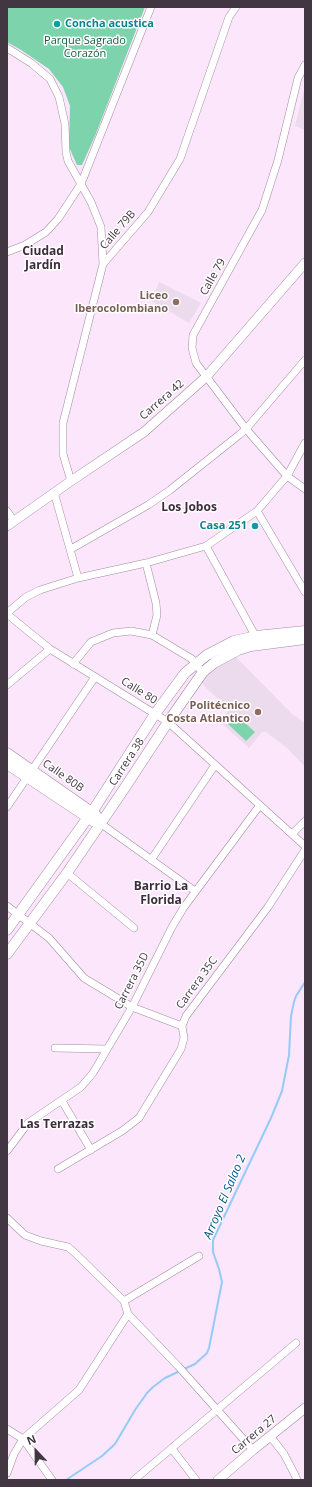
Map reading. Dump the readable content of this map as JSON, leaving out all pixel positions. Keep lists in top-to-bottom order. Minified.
{"streets":{"main road":["Carrera 38","Calle 80B"],"street":["Calle 79B","Calle 79","Carrera 42","Calle 80","Carrera 35D","Carrera 35C","Carrera 27"]},"crossings":[["Calle 79B","Carrera 42"],["Calle 79","Carrera 42"],["Calle 80","Carrera 38"],["Calle 80","Carrera 35D"],["Carrera 38","Calle 80B"],["Calle 80B","Carrera 35D"]],"districts":["Ciudad Jardín","Los Jobos","Barrio La Florida","Las Terrazas"],"water":["Arroyo El Salao 2"],"parks":["Parque Sagrado Corazón"],"places":["Concha acustica","Liceo Iberocolombiano","Casa 251","Politécnico Costa Atlantico"],"north":"top"}
